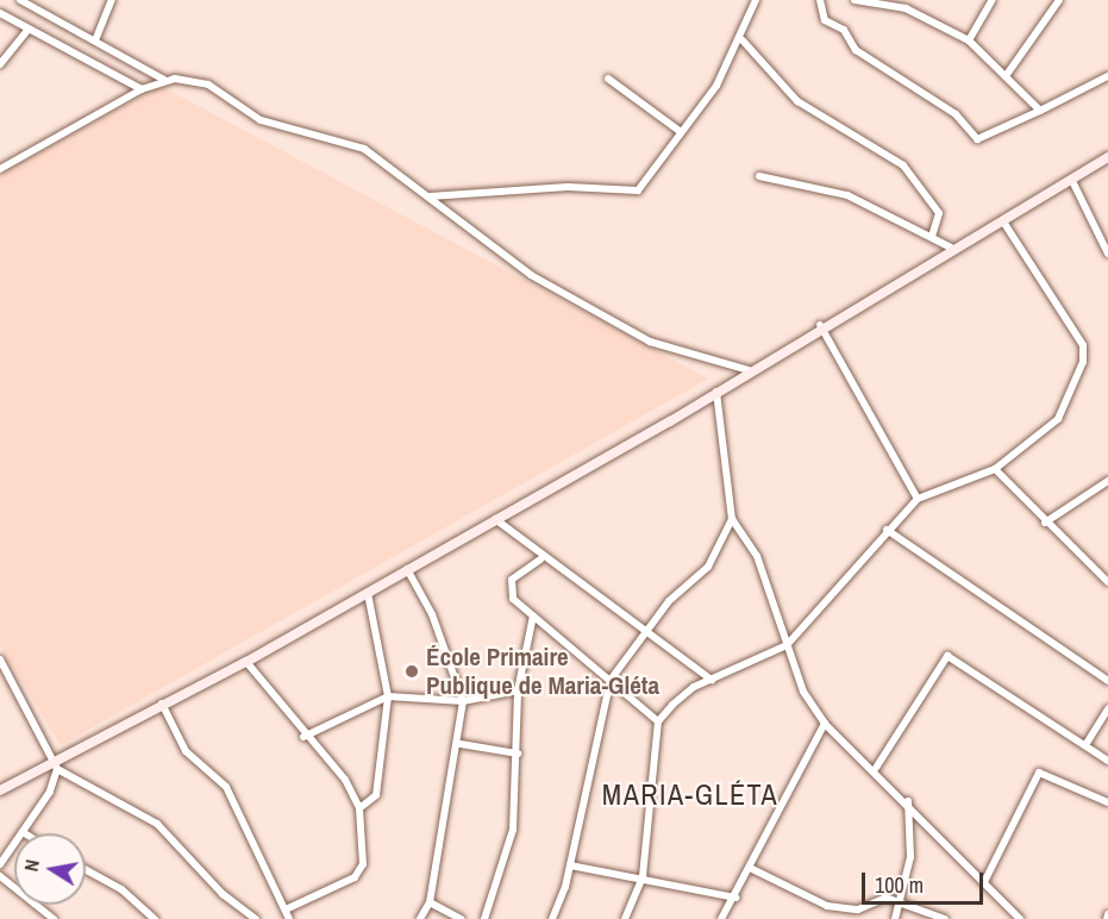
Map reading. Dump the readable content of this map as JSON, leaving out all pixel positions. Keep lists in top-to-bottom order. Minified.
{"districts":["MARIA-GLÉTA"],"places":["École Primaire Publique de Maria-Gléta"],"scale_bar":"100 m","north":"left"}
